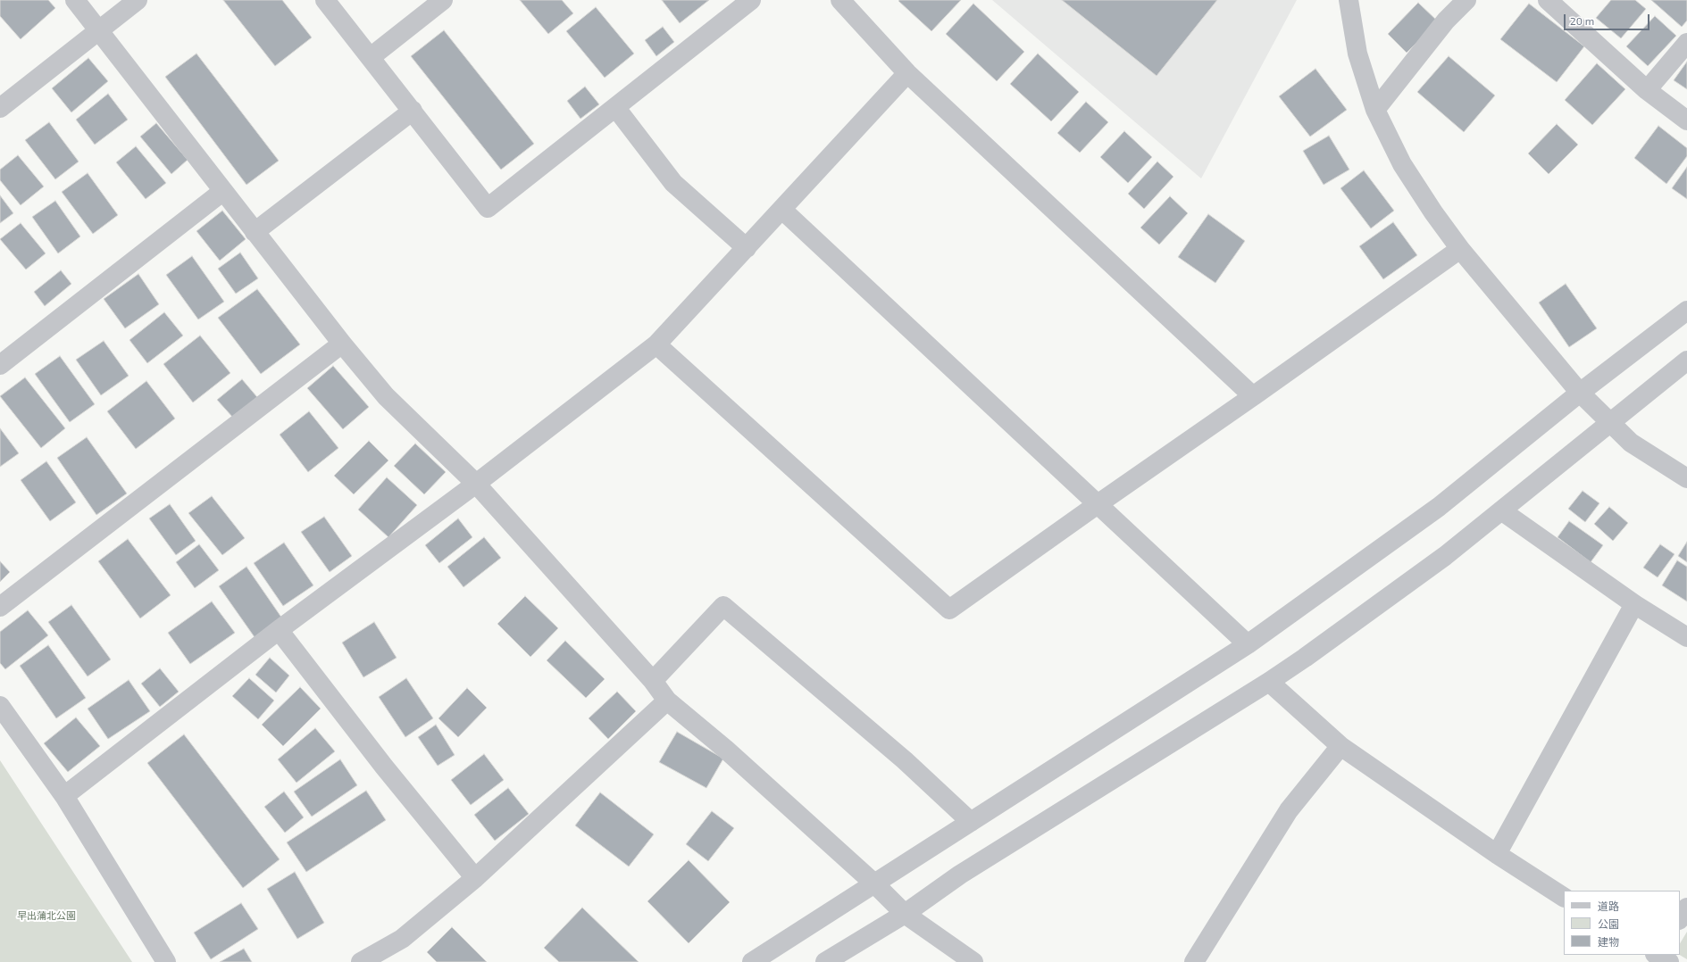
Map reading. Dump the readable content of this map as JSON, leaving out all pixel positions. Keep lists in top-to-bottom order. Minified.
{"parks":["早出蒲北公園"],"legend":["道路","公園","建物"],"scale_bar":"20 m"}
